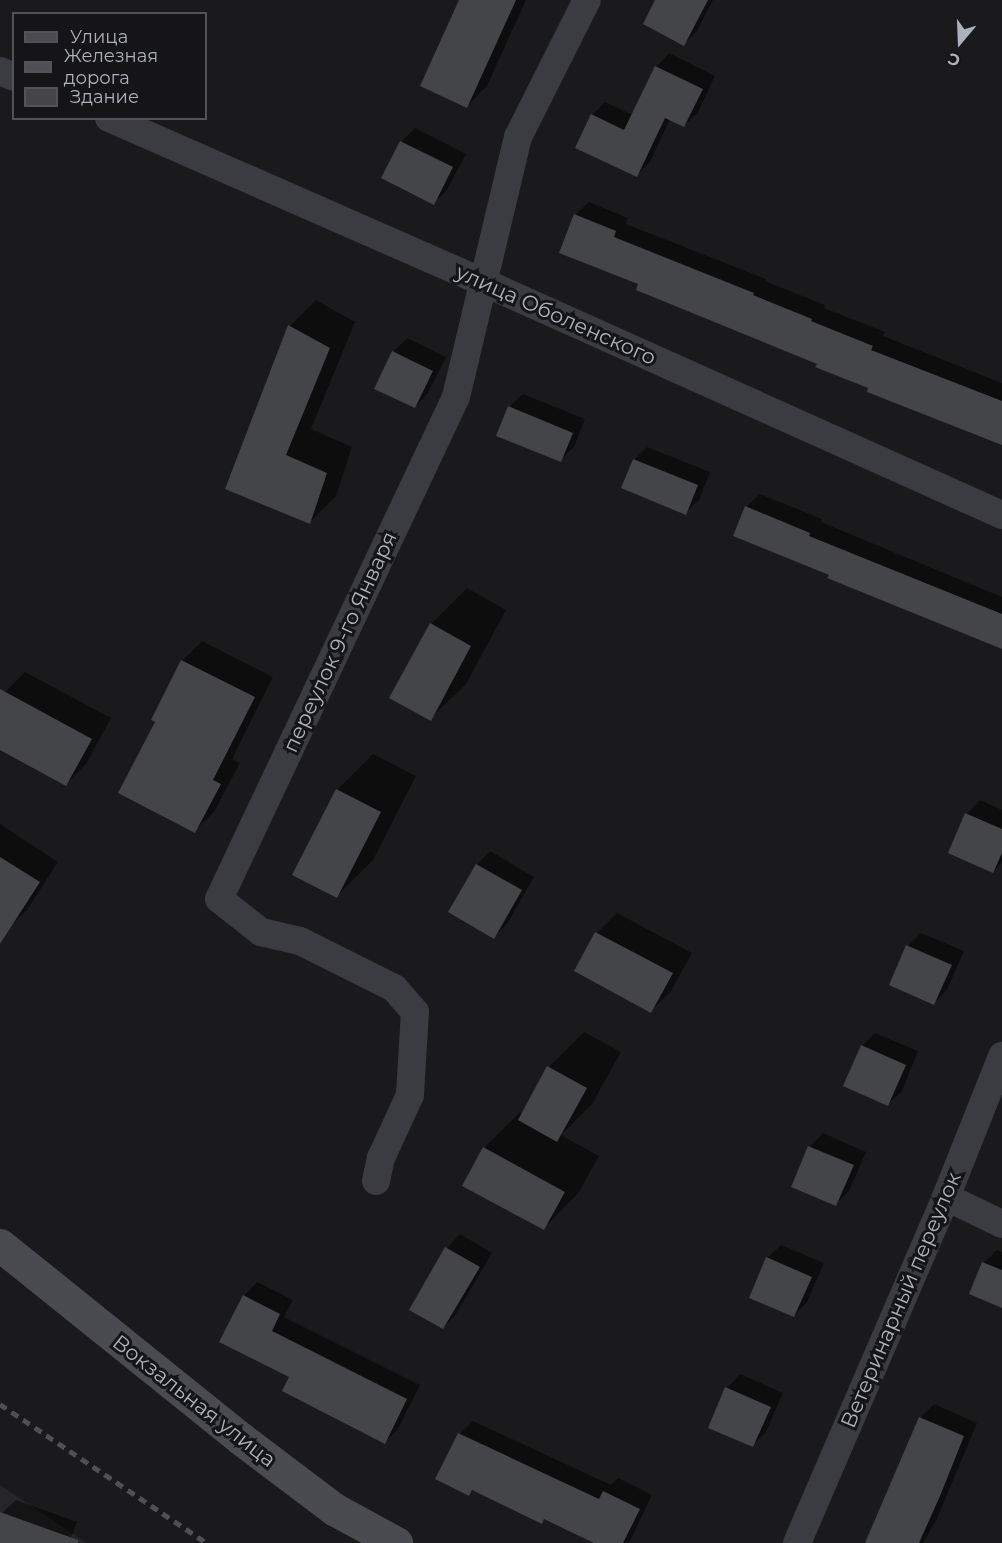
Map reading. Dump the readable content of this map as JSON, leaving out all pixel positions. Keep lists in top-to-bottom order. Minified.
{"streets":{"main road":["Вокзальная улица"],"street":["улица Оболенского","переулок 9-го Января","Ветеринарный переулок"]},"crossings":[["улица Оболенского","переулок 9-го Января"]],"legend":["Улица","Железная дорога","Здание"],"north":"bottom"}
